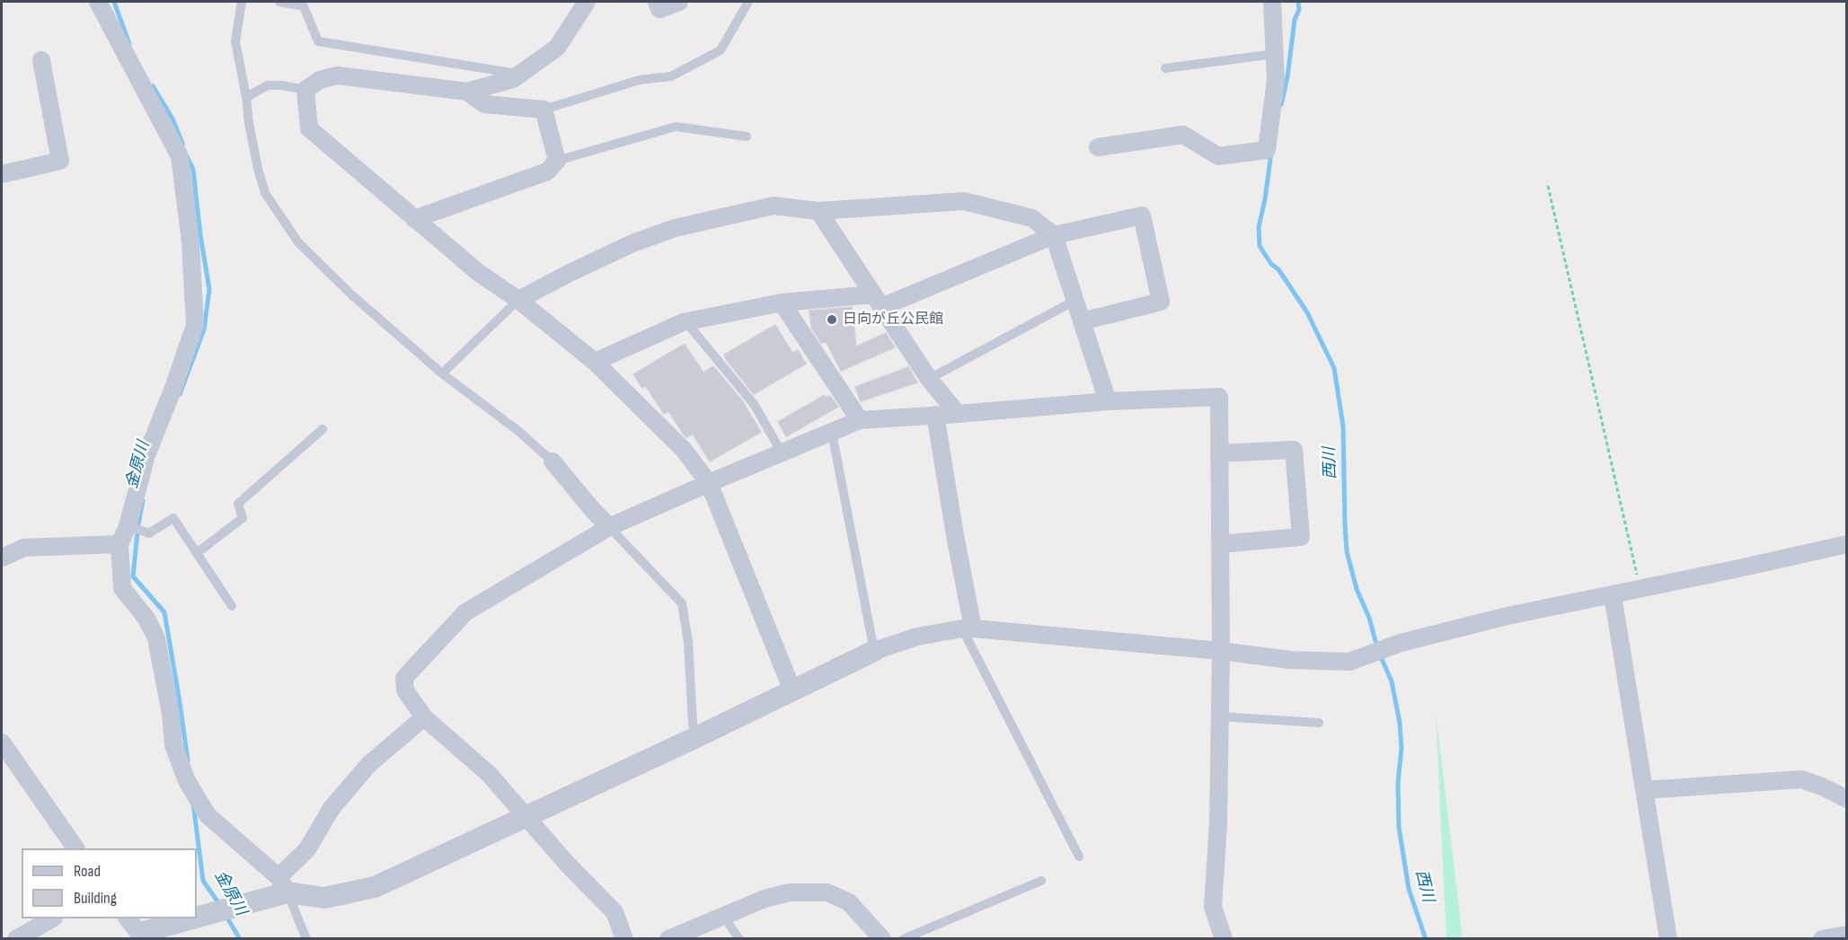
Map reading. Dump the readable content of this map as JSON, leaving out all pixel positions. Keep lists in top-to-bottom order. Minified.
{"water":["西川","金原川"],"places":["日向が丘公民館"],"legend":["Road","Building"]}
